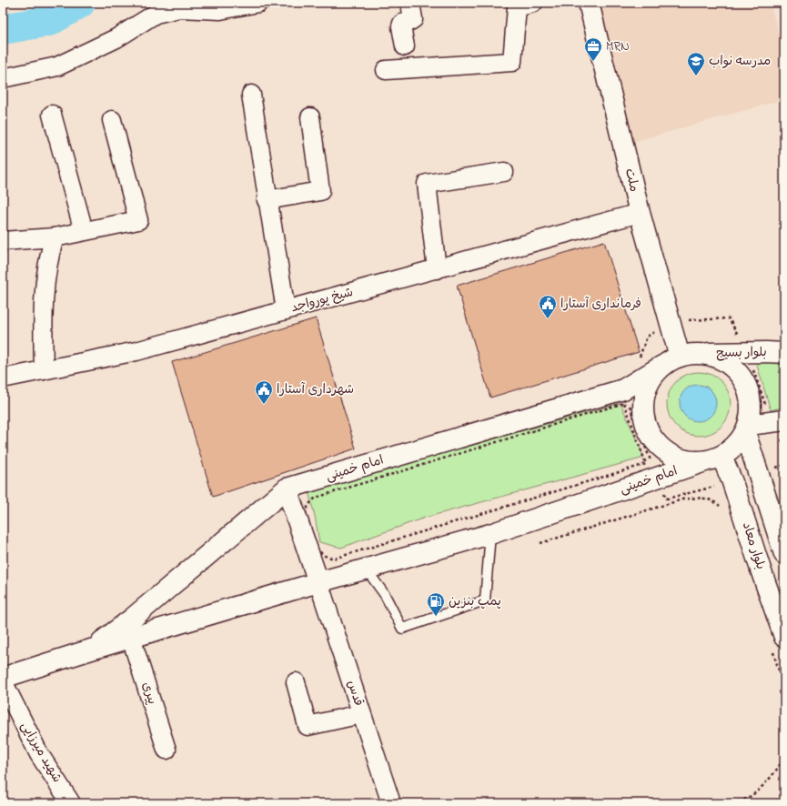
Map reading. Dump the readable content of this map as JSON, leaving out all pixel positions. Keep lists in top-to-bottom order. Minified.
{"streets":{"street":["ملت","شیخ پورواجد","بلوار بسیج","امام خمینی","بلوار معاد","پیری","قدس","شهید میرزایی"]},"crossings":[["ملت","شیخ پورواجد"],["ملت","بلوار بسیج"],["ملت","امام خمینی"],["ملت","بلوار معاد"],["بلوار بسیج","امام خمینی"],["بلوار بسیج","بلوار معاد"],["امام خمینی","بلوار معاد"],["امام خمینی","پیری"],["امام خمینی","قدس"]],"places":{"office":["MRN"],"school or university":["مدرسه نواب"],"public building":["فرمانداری آستارا","شهرداری آستارا"],"fuel station":["پمپ بنزین"]}}
